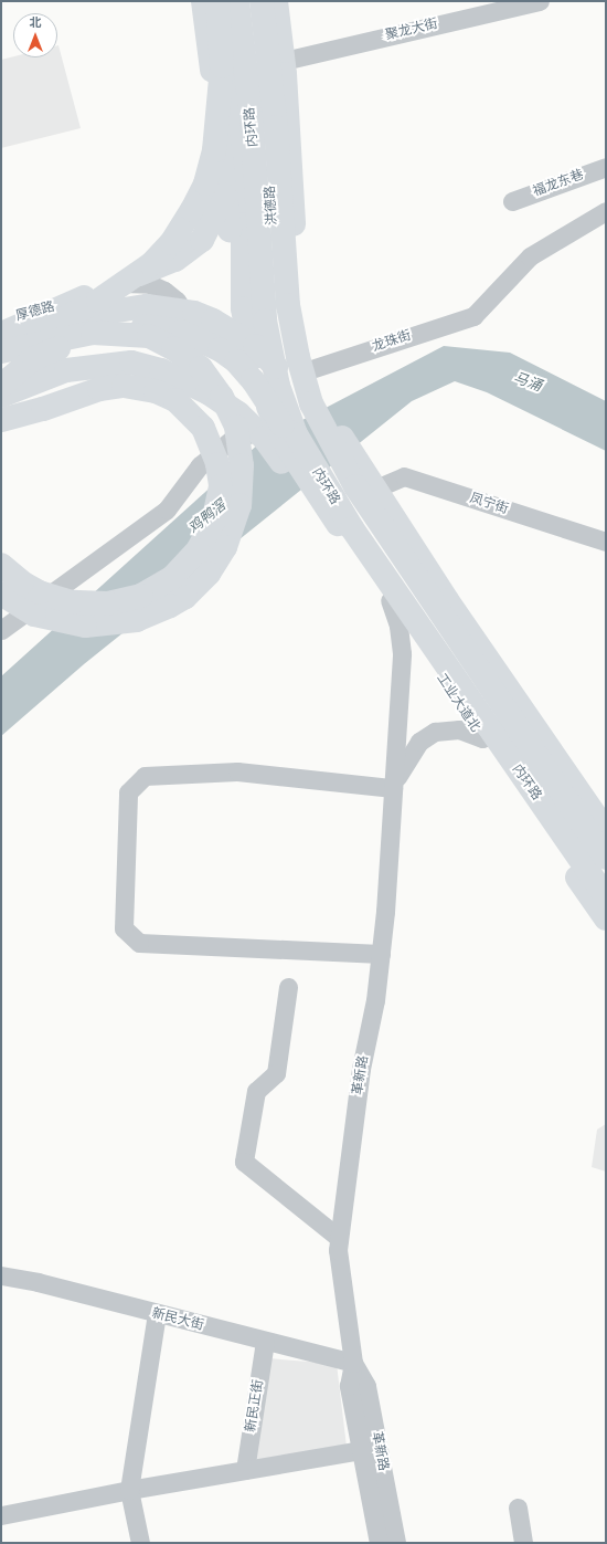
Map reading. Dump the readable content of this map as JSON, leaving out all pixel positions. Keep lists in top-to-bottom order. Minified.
{"streets":{"main road":["内环路","洪德路","工业大道北"],"street":["聚龙大街","福龙东巷","厚德路","龙珠街","凤宁街","革新路","新民大街","新民正街"]},"crossings":[["内环路","工业大道北"],["工业大道北","革新路"],["革新路","新民大街"],["新民大街","新民正街"]],"water":["马涌","鸡鸭滘"],"north":"top"}
